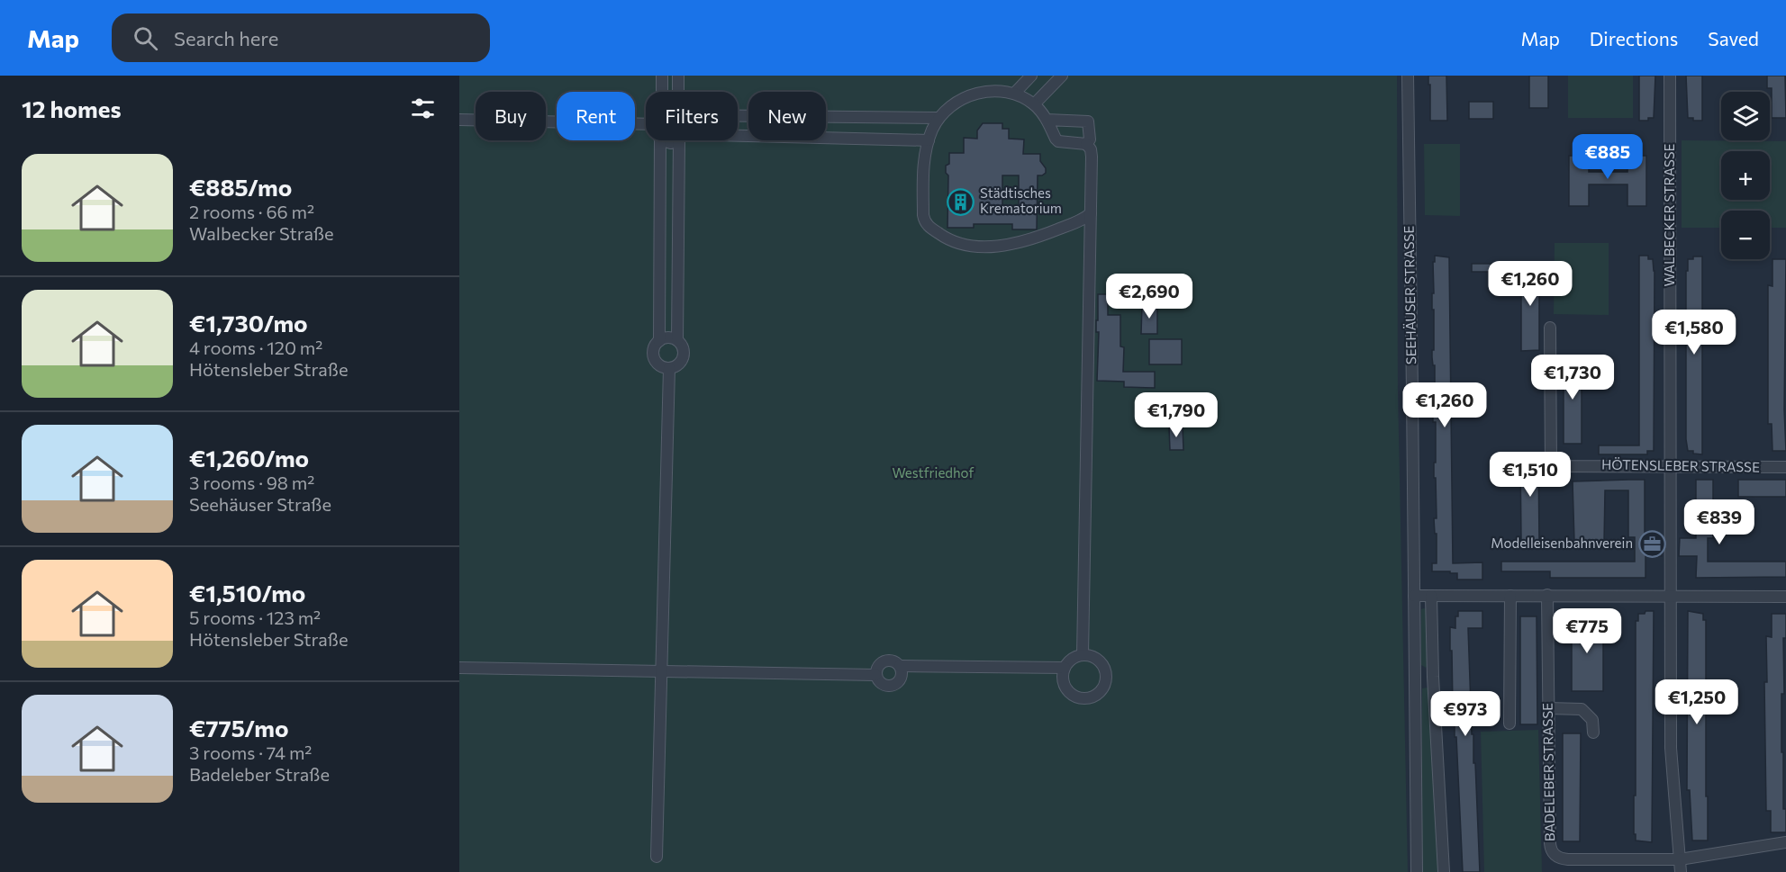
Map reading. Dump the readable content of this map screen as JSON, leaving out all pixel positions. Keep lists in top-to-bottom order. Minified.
{"streets":{"street":["WALBECKER STRASSE","SEEHÄUSER STRASSE","HÖTENSLEBER STRASSE","BADELEBER STRASSE"]},"crossings":[["WALBECKER STRASSE","HÖTENSLEBER STRASSE"],["WALBECKER STRASSE","BADELEBER STRASSE"]],"parks":["Westfriedhof"],"places":{"building":["Städtisches Krematorium"],"office":["Modelleisenbahnverein"]},"page":{"header":"Map","search":"Search here","nav":["Map","Directions","Saved"],"heading":"12 homes","map_buttons":["+","−"],"chip":["Buy","Rent","Filters","New"],"price":["€885","€1,260","€2,690","€1,580","€1,730","€1,260","€1,790","€1,510","€839","€775","€1,250","€973"],"list":[{"name":"€885/mo","note":"2 rooms · 66 m² · Walbecker Straße"},{"name":"€1,730/mo","note":"4 rooms · 120 m² · Hötensleber Straße"},{"name":"€1,260/mo","note":"3 rooms · 98 m² · Seehäuser Straße"},{"name":"€1,510/mo","note":"5 rooms · 123 m² · Hötensleber Straße"},{"name":"€775/mo","note":"3 rooms · 74 m² · Badeleber Straße"}]}}
